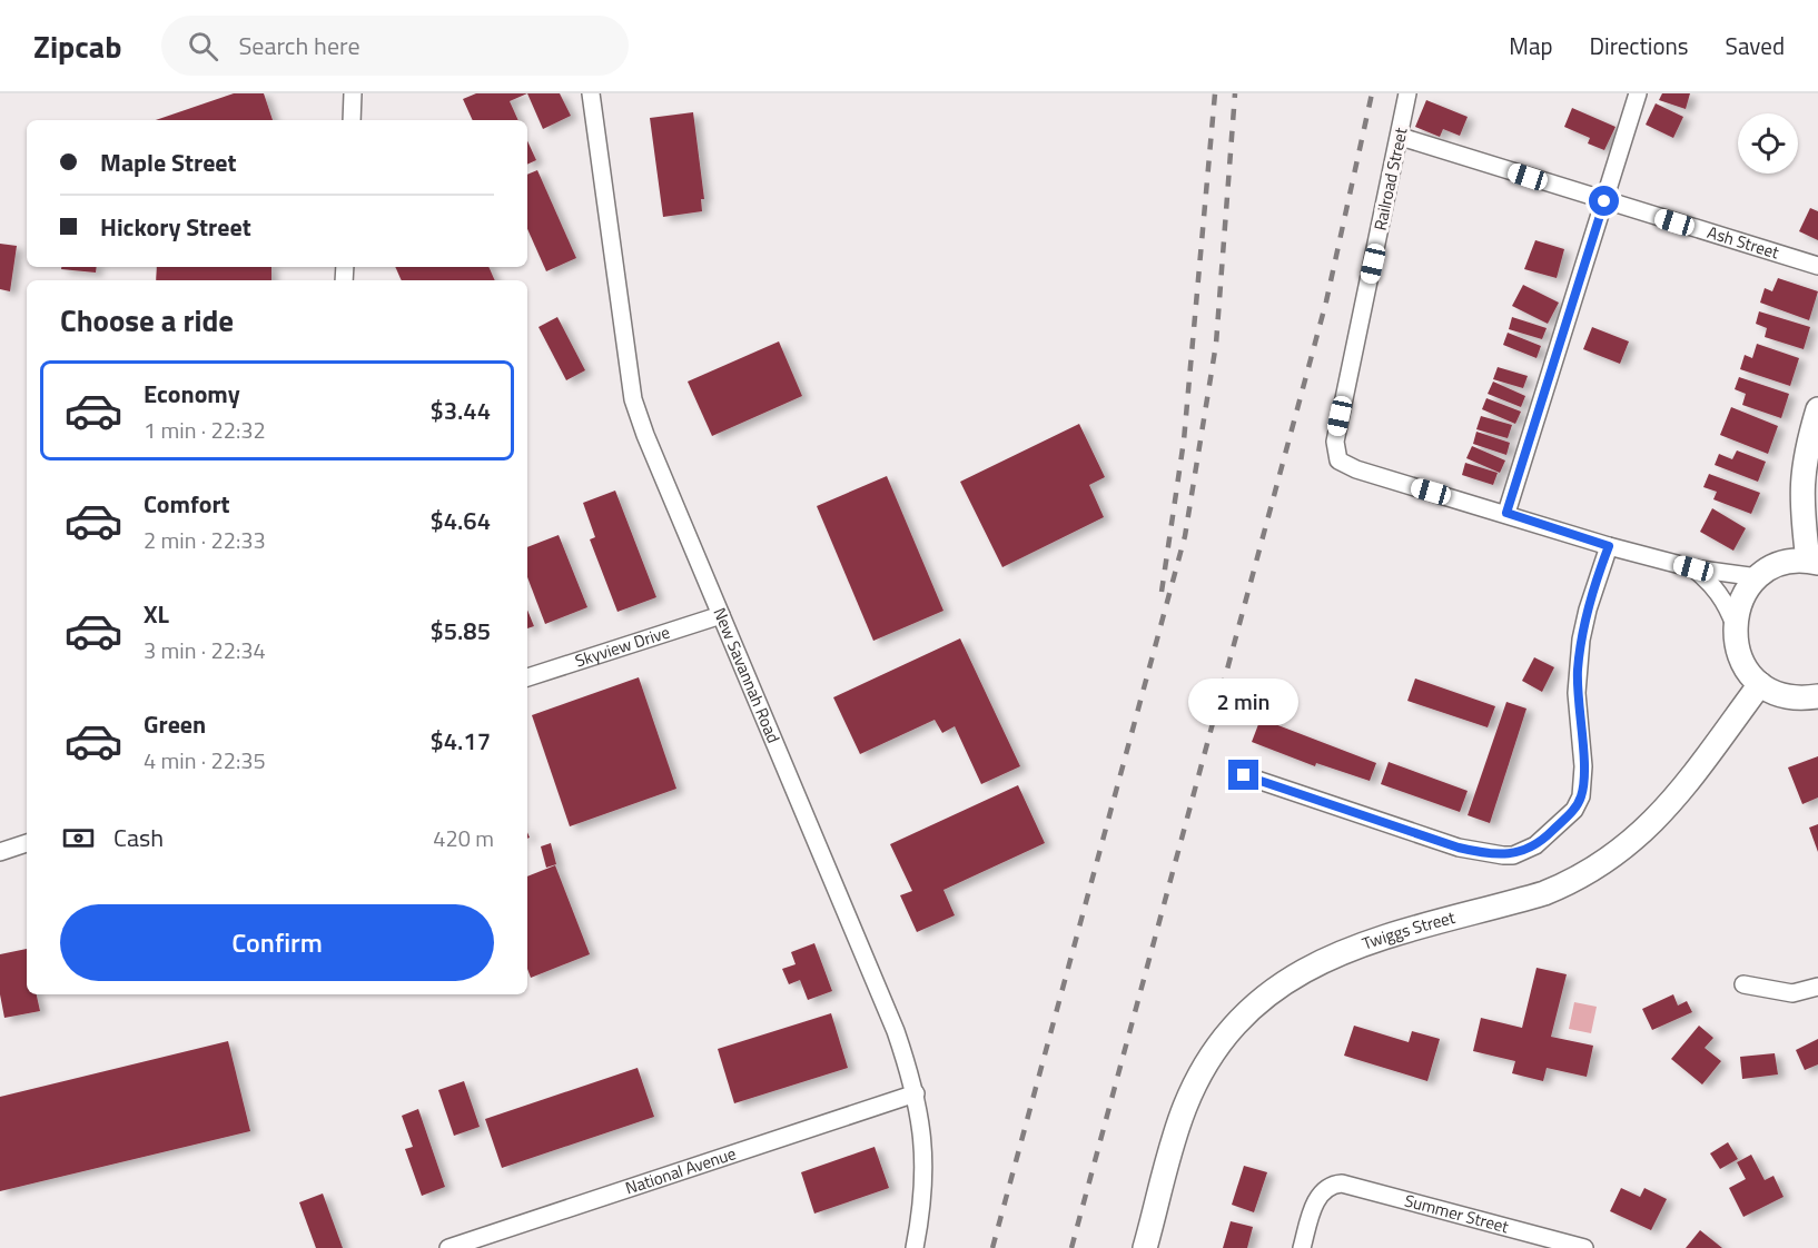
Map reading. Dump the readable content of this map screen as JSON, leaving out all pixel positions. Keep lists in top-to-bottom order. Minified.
{"streets":{"main road":["Twiggs Street"],"street":["Railroad Street","Ash Street","Skyview Drive","New Savannah Road","National Avenue","Summer Street"]},"crossings":[["Railroad Street","Ash Street"],["Skyview Drive","New Savannah Road"],["New Savannah Road","National Avenue"]],"page":{"header":"Zipcab","search":"Search here","nav":["Map","Directions","Saved"],"banner":["Maple Street","Hickory Street"],"heading":"Choose a ride","list":[{"name":"Economy","note":"1 min · 22:32","value":"$3.44"},{"name":"Comfort","note":"2 min · 22:33","value":"$4.64"},{"name":"XL","note":"3 min · 22:34","value":"$5.85"},{"name":"Green","note":"4 min · 22:35","value":"$4.17"}],"bubble":"2 min","pay":["Cash","420 m"],"buttons":"Confirm"}}
